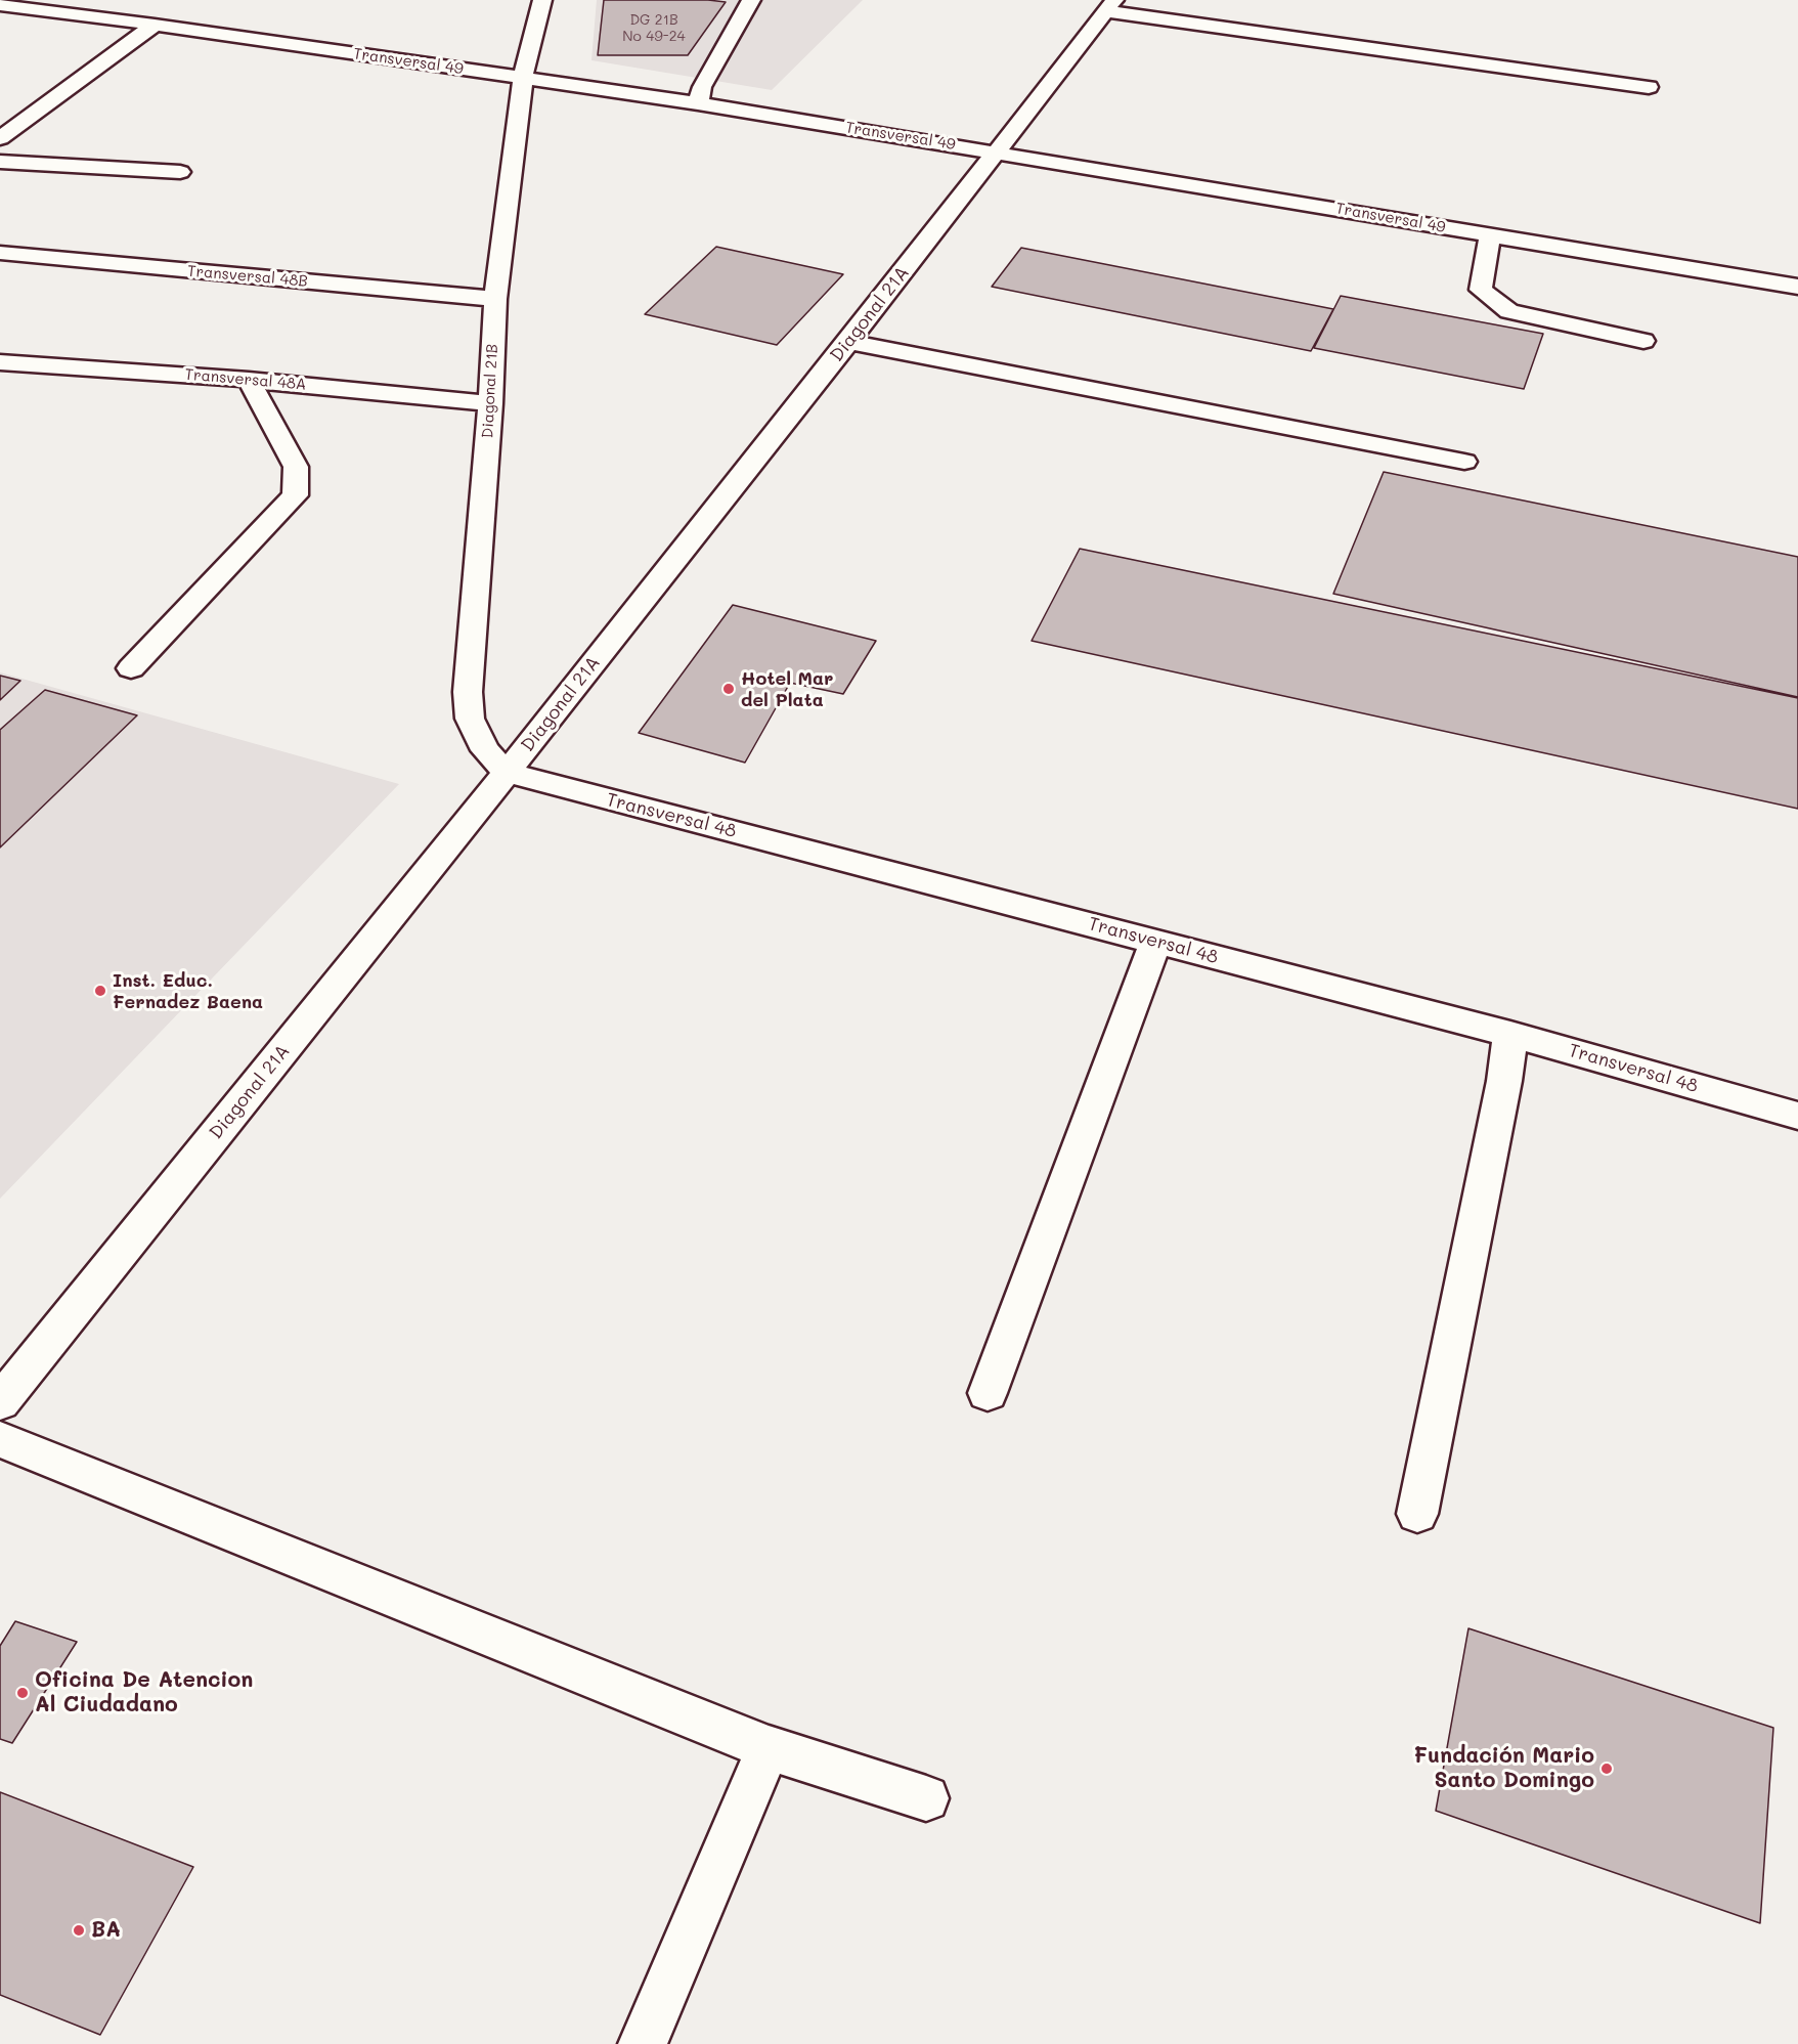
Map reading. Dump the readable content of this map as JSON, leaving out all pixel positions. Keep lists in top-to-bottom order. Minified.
{"streets":{"street":["Transversal 49","Transversal 48B","Diagonal 21A","Transversal 48A","Diagonal 21B","Transversal 48"]},"crossings":[["Transversal 49","Diagonal 21A"],["Transversal 49","Diagonal 21B"],["Transversal 48B","Diagonal 21B"],["Diagonal 21A","Diagonal 21B"],["Diagonal 21A","Transversal 48"],["Transversal 48A","Diagonal 21B"],["Diagonal 21B","Transversal 48"]],"places":["Hotel Mar del Plata","Inst. Educ. Fernadez Baena","Oficina De Atencion Al Ciudadano","Fundación Mario Santo Domingo","BA"],"house_numbers":["DG 21B No 49-24"]}
